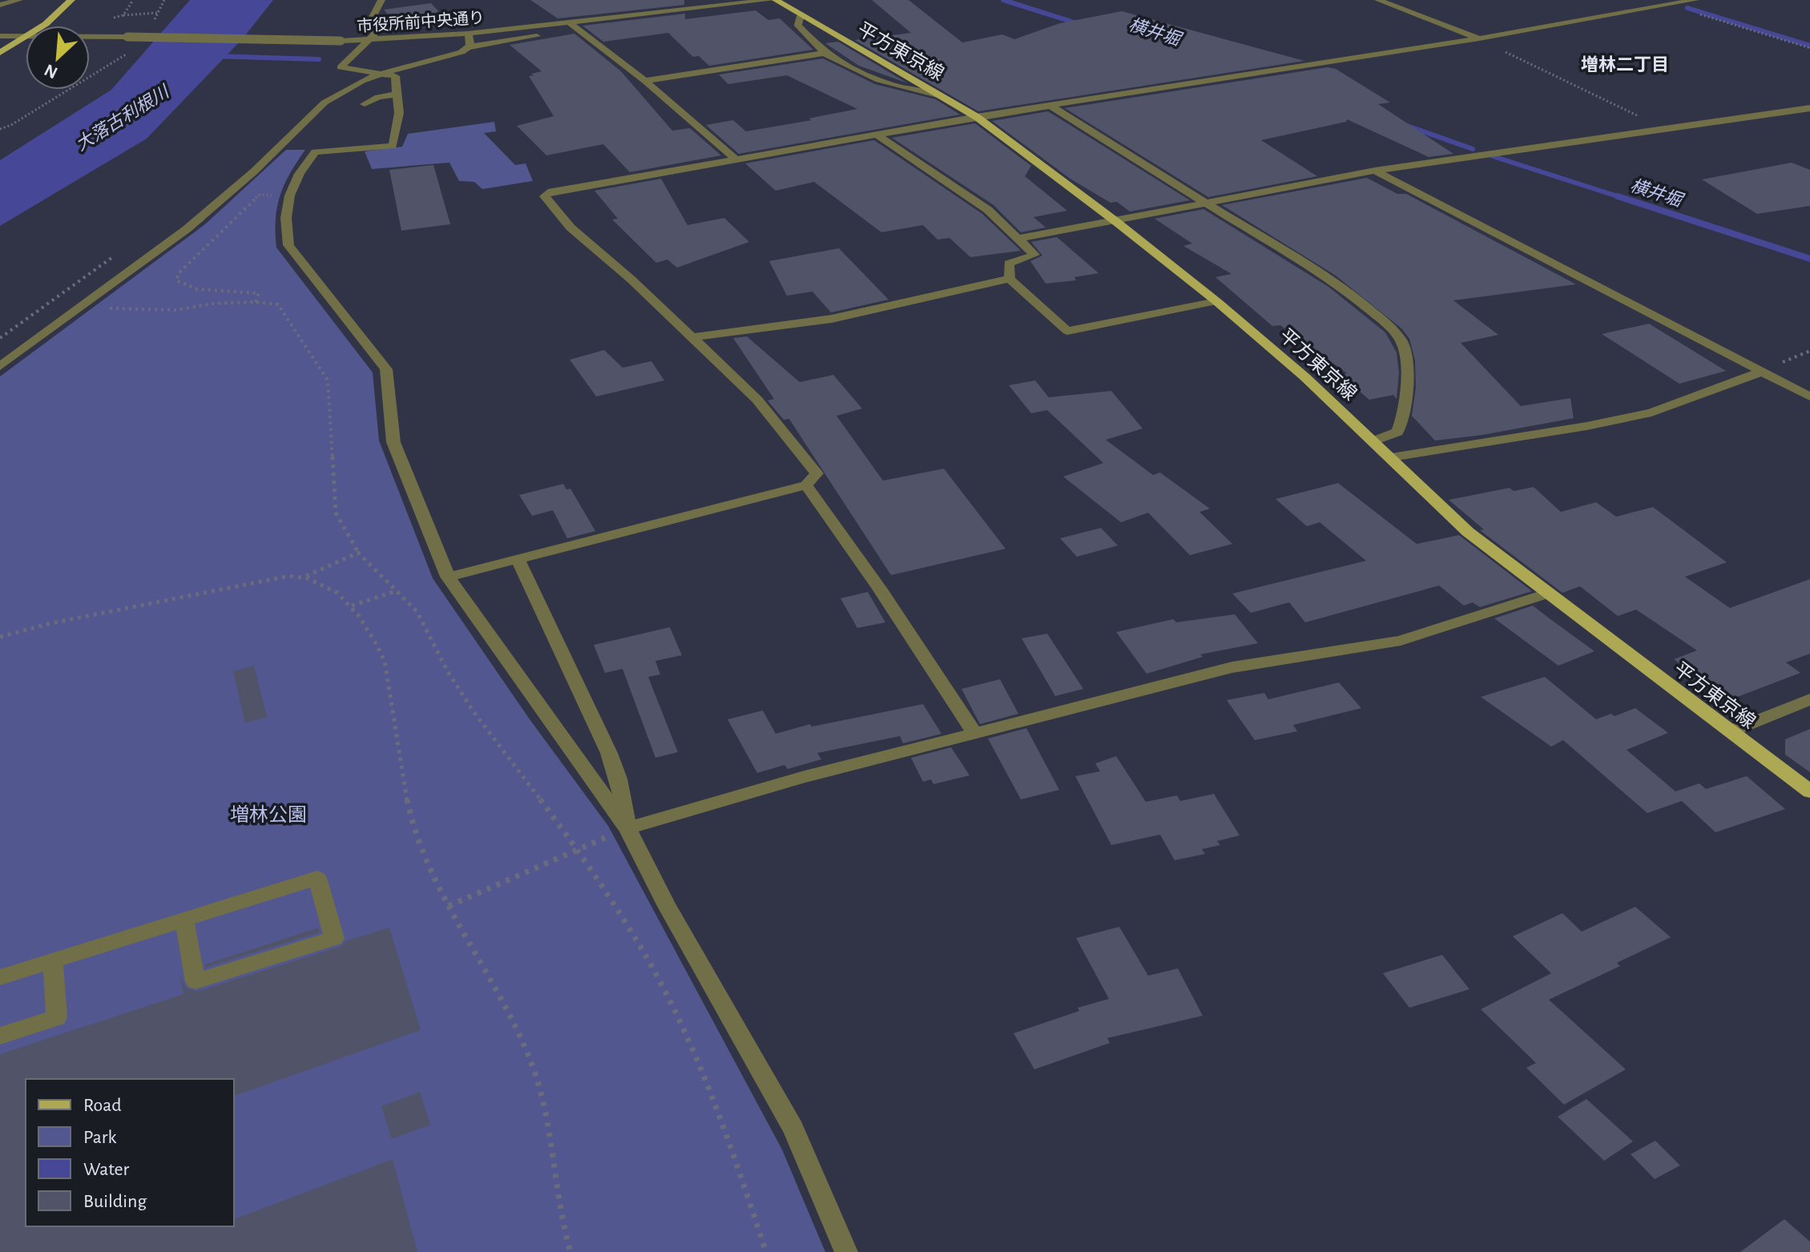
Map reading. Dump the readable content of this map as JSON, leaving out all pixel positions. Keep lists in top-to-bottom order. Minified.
{"streets":{"main road":["平方東京線"],"street":["市役所前中央通り"]},"crossings":[["市役所前中央通り","平方東京線"]],"districts":["増林二丁目"],"water":["横井堀","大落古利根川"],"parks":["増林公園"],"legend":["Road","Park","Water","Building"],"north":"bottom left"}
